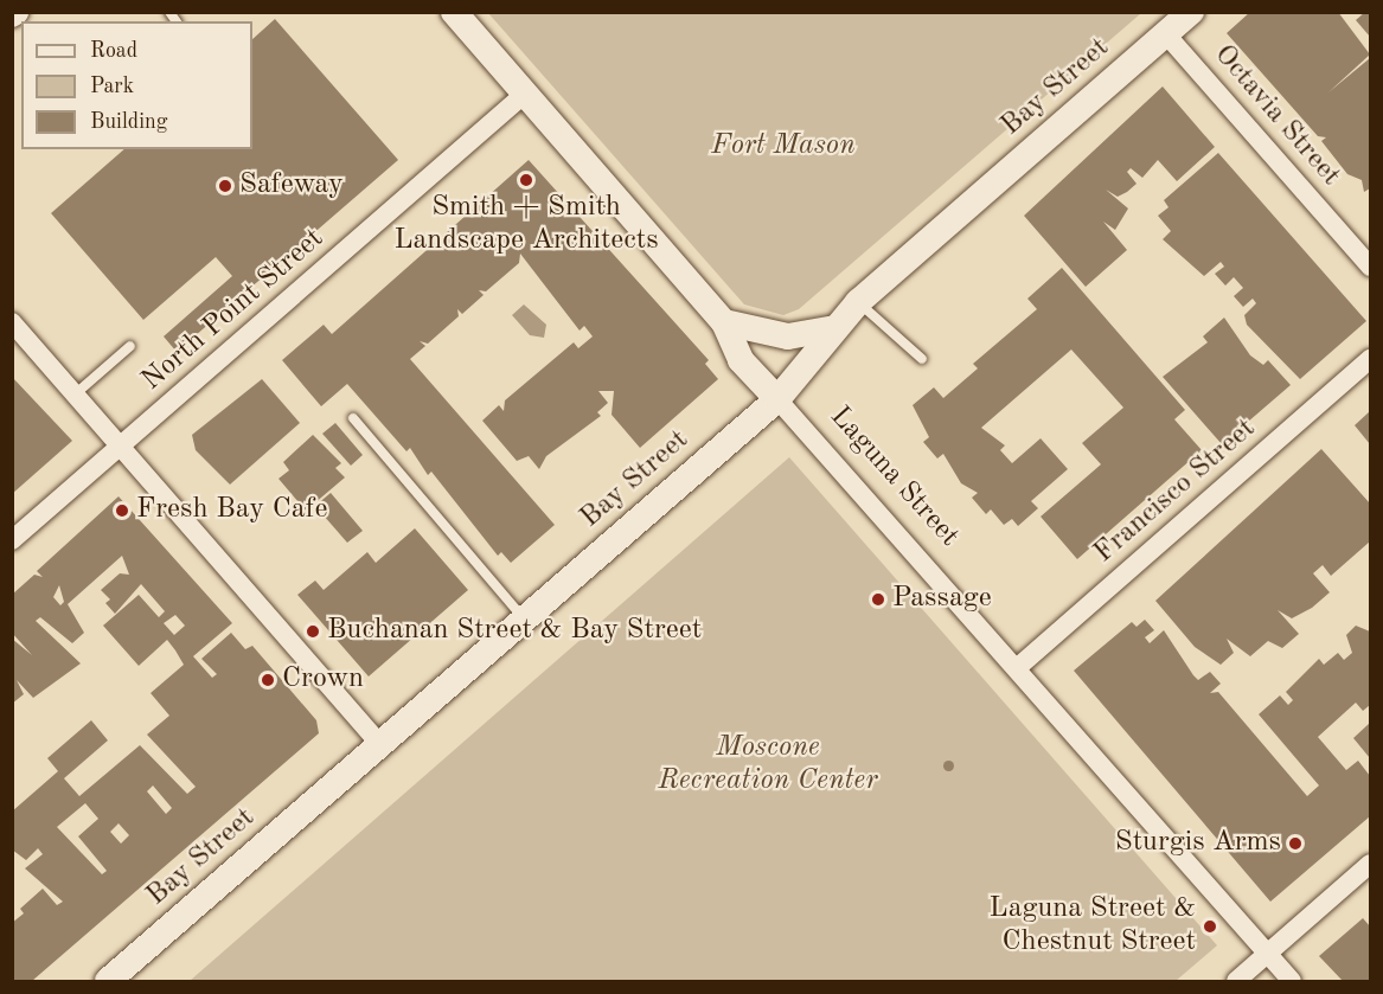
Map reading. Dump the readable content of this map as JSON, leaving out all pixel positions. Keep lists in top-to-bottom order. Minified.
{"streets":{"main road":["Bay Street","Laguna Street"],"street":["Octavia Street","North Point Street","Francisco Street"]},"crossings":[["Bay Street","Octavia Street"],["Bay Street","Laguna Street"],["North Point Street","Laguna Street"],["Laguna Street","Francisco Street"]],"parks":["Fort Mason","Moscone Recreation Center"],"places":["Smith + Smith Landscape Architects","Safeway","Fresh Bay Cafe","Passage","Buchanan Street & Bay Street","Crown","Sturgis Arms","Laguna Street & Chestnut Street"],"legend":["Road","Park","Building"]}
